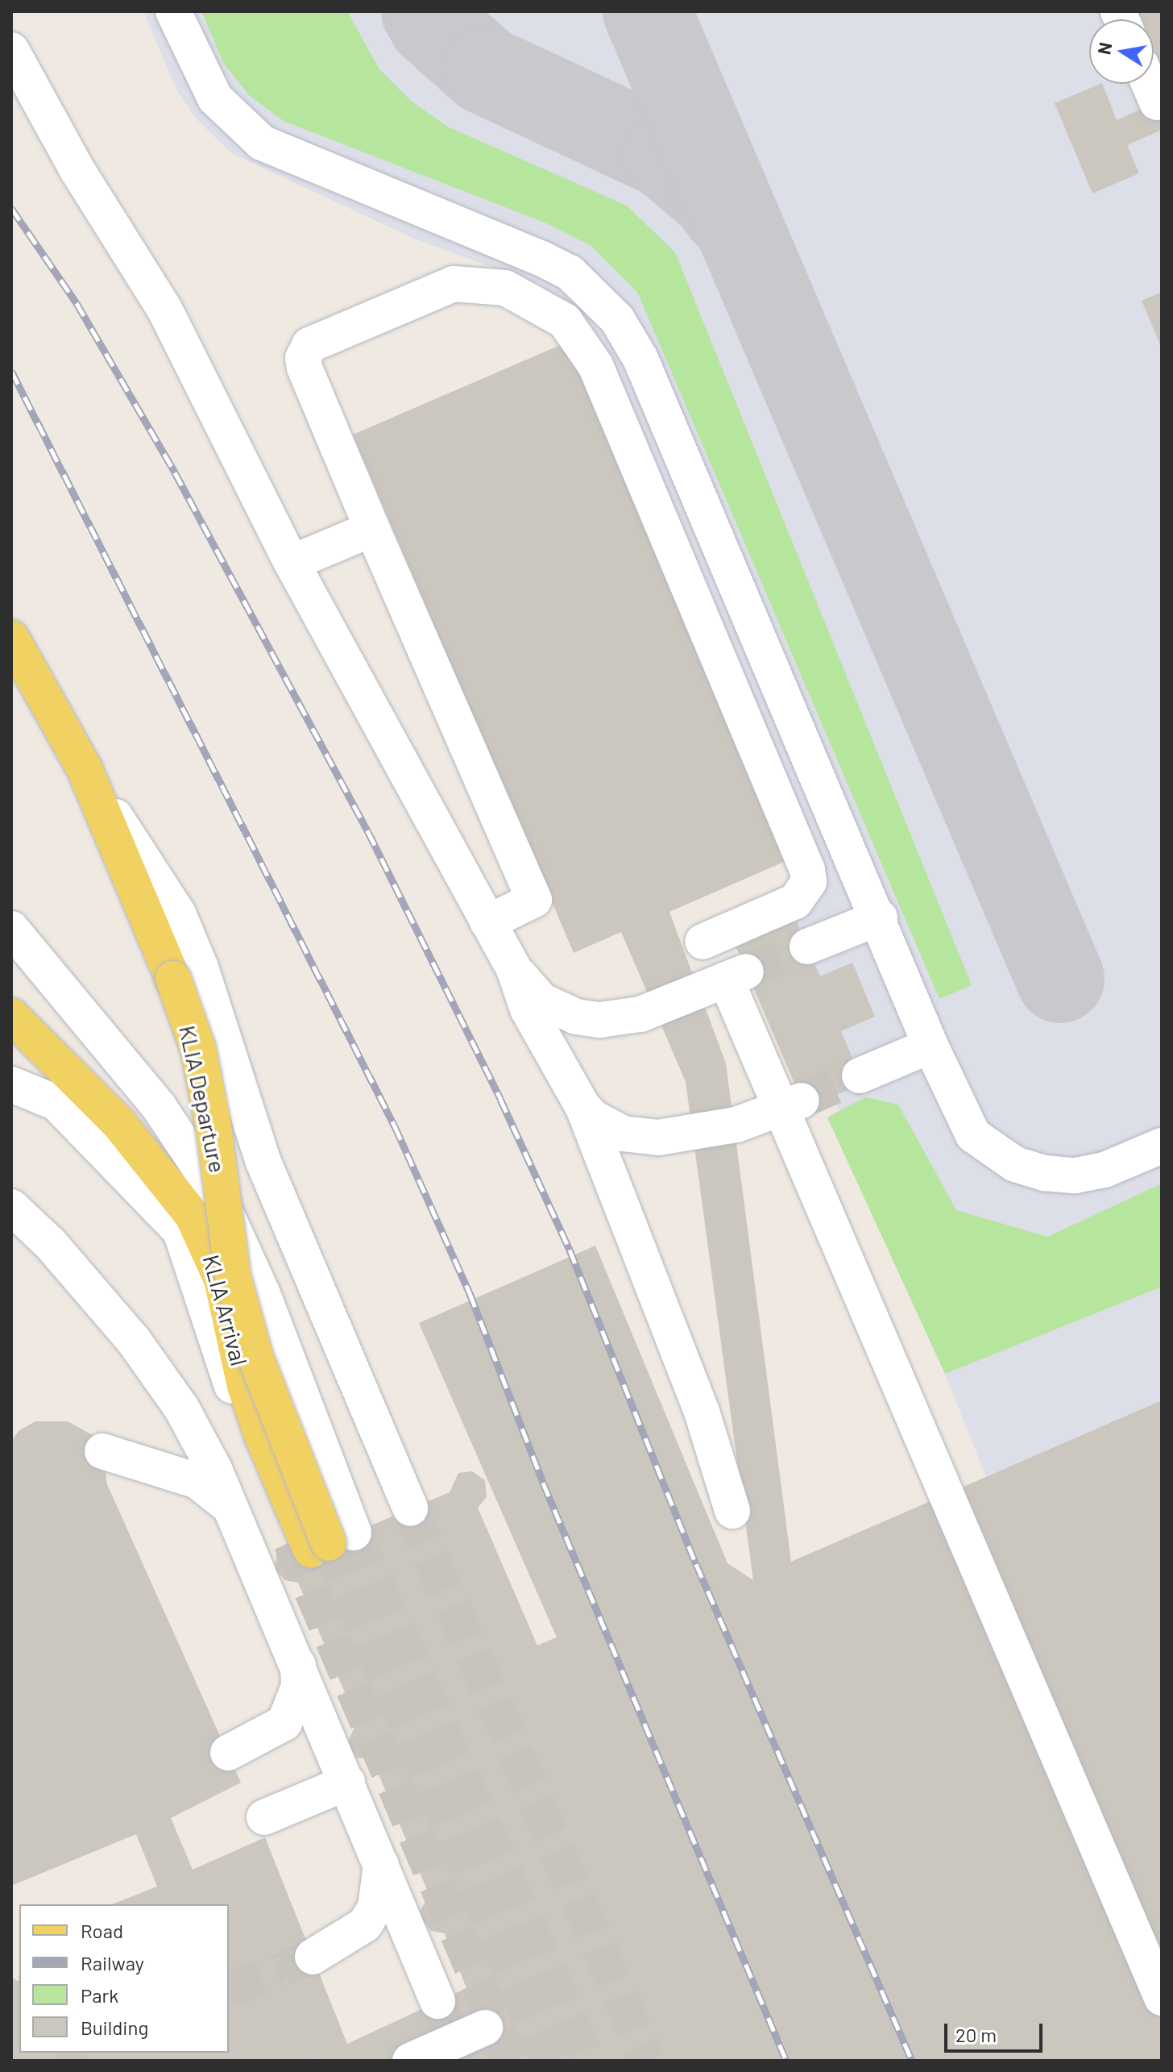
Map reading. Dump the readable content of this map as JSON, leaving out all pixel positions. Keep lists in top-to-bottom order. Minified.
{"streets":{"main road":["KLIA Departure","KLIA Arrival"]},"crossings":[["KLIA Departure","KLIA Arrival"]],"legend":["Road","Railway","Park","Building"],"scale_bar":"20 m","north":"left"}
